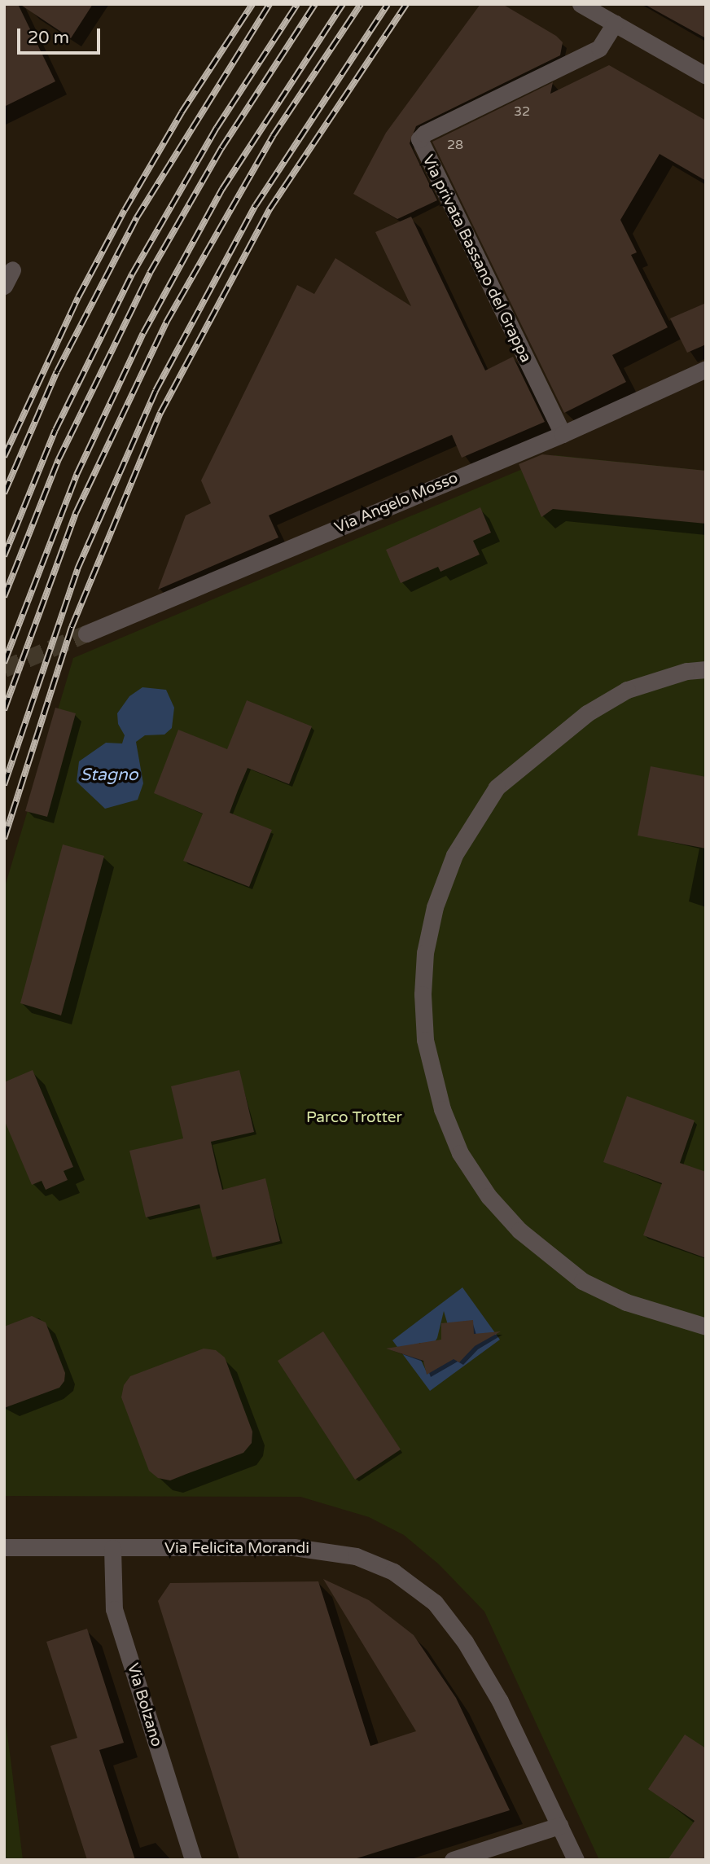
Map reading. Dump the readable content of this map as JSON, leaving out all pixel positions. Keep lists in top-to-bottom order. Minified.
{"streets":{"street":["Via privata Bassano del Grappa","Via Angelo Mosso","Via Felicita Morandi","Via Bolzano"]},"crossings":[["Via privata Bassano del Grappa","Via Angelo Mosso"],["Via Felicita Morandi","Via Bolzano"]],"water":["Stagno"],"parks":["Parco Trotter"],"house_numbers":["32","28"],"scale_bar":"20 m"}
